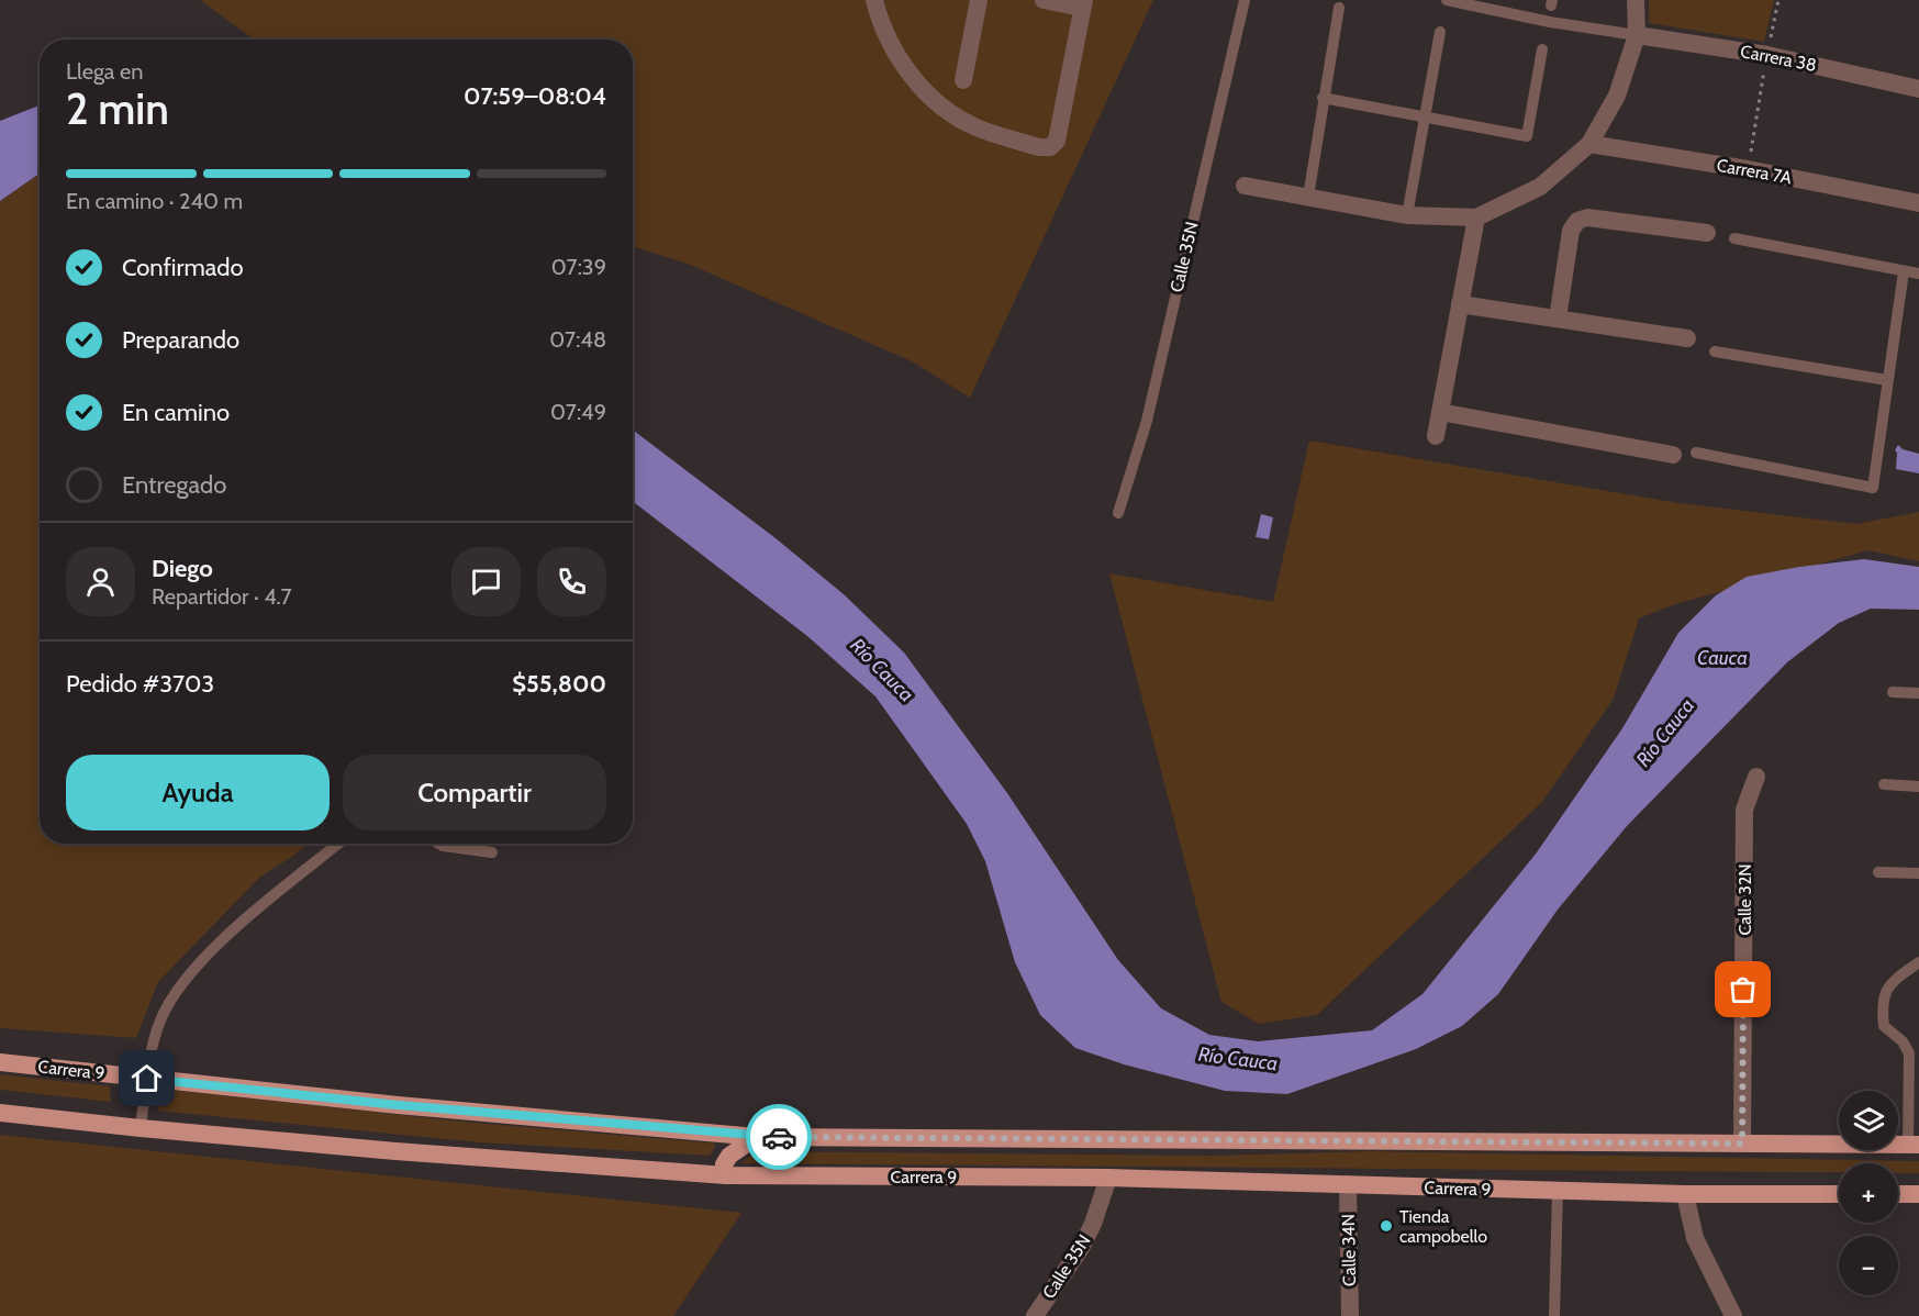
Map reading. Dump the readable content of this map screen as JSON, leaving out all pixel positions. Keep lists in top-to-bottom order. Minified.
{"streets":{"main road":["Carrera 9"],"street":["Carrera 38","Carrera 7A","Calle 35N","Calle 32N","Calle 34N"]},"crossings":[["Calle 35N","Carrera 9"],["Calle 32N","Carrera 9"],["Carrera 9","Calle 34N"]],"water":["Cauca","Río Cauca"],"places":["Tienda campobello"],"page":{"heading":["2 min","Llega en","07:59–08:04"],"panel":["Diego","Repartidor · 4.7","Pedido #3703","$55,800"],"bar":"En camino · 240 m","list":[["Confirmado","07:39"],["Preparando","07:48"],["En camino","07:49"],"Entregado"],"buttons":["Ayuda","Compartir"],"map_buttons":["+","−"]}}
